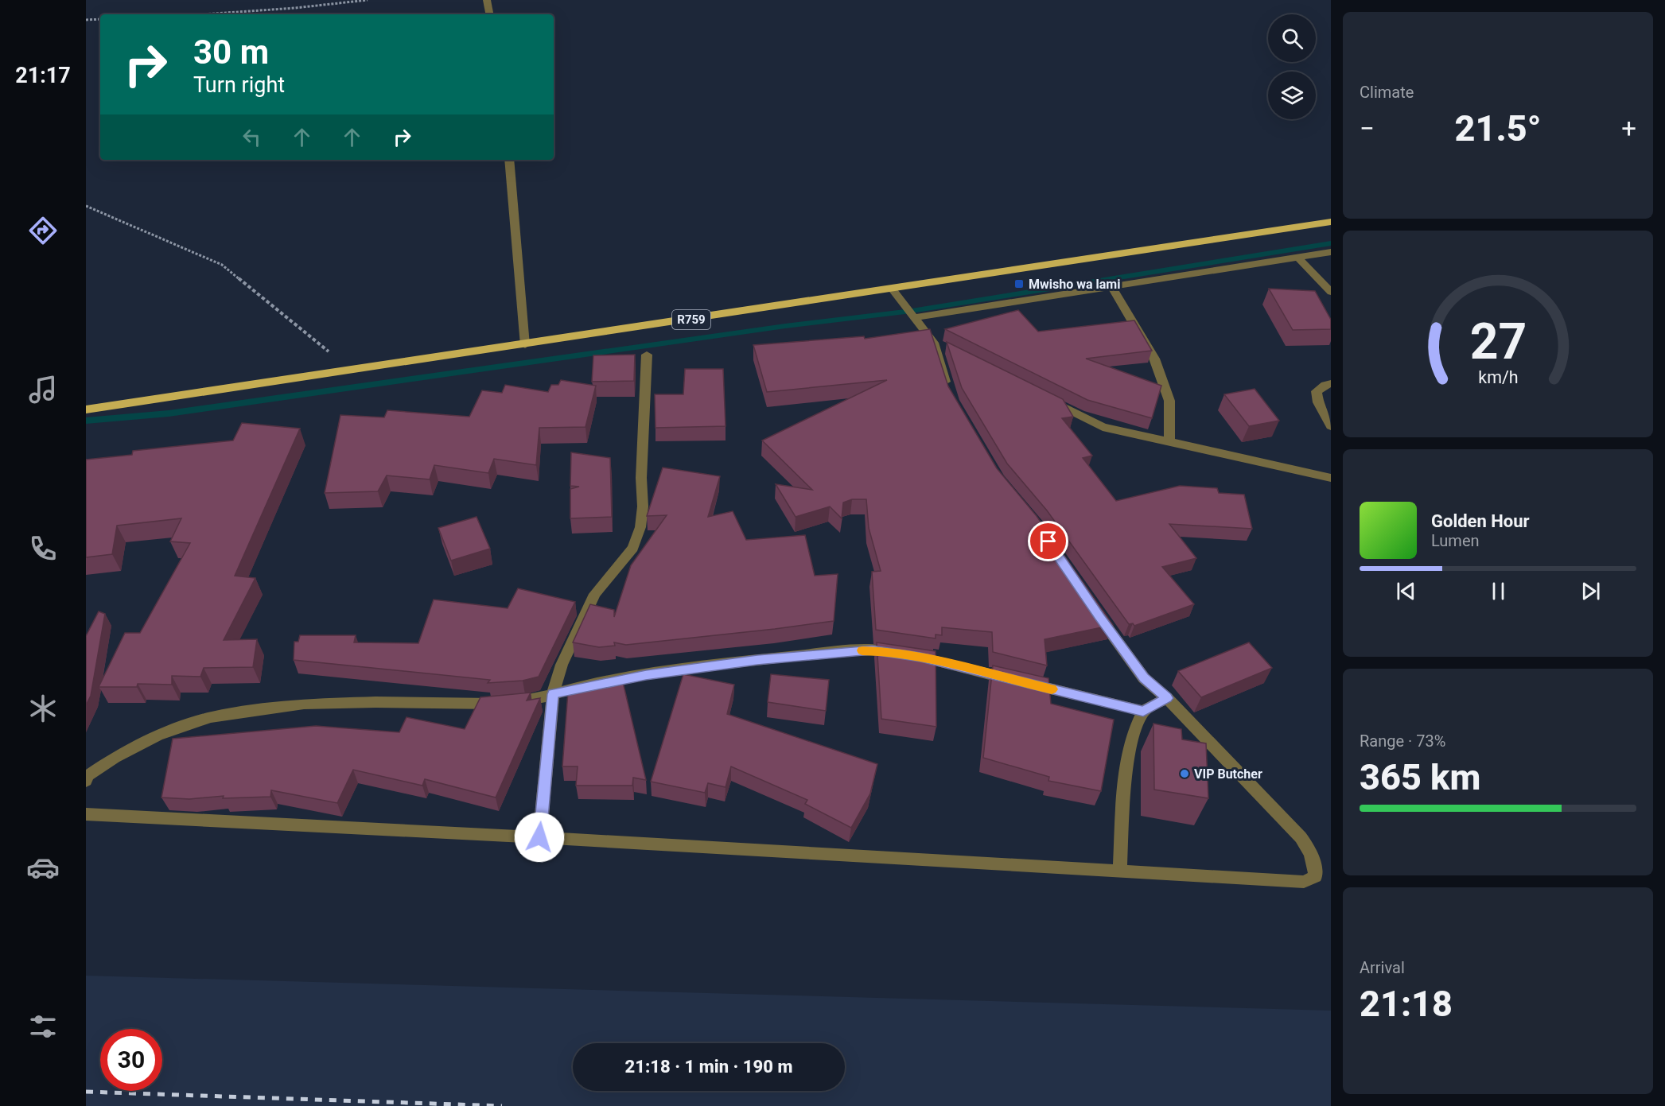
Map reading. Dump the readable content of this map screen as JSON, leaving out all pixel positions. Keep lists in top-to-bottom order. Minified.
{"streets":{"main road":["R759"]},"places":{"transit":["Mwisho wa lami"],"other":["VIP Butcher"]},"page":{"tabs":"21:17","tile":["Climate",["Range · 73%","365 km"],["Arrival","21:18"]],"turn":["30 m","Turn right"],"heat":["−","21.5°","+"],"song":["Golden Hour","Lumen"],"limit":"30","trip":"21:18 · 1 min · 190 m","gauge":["27","km/h"]}}
